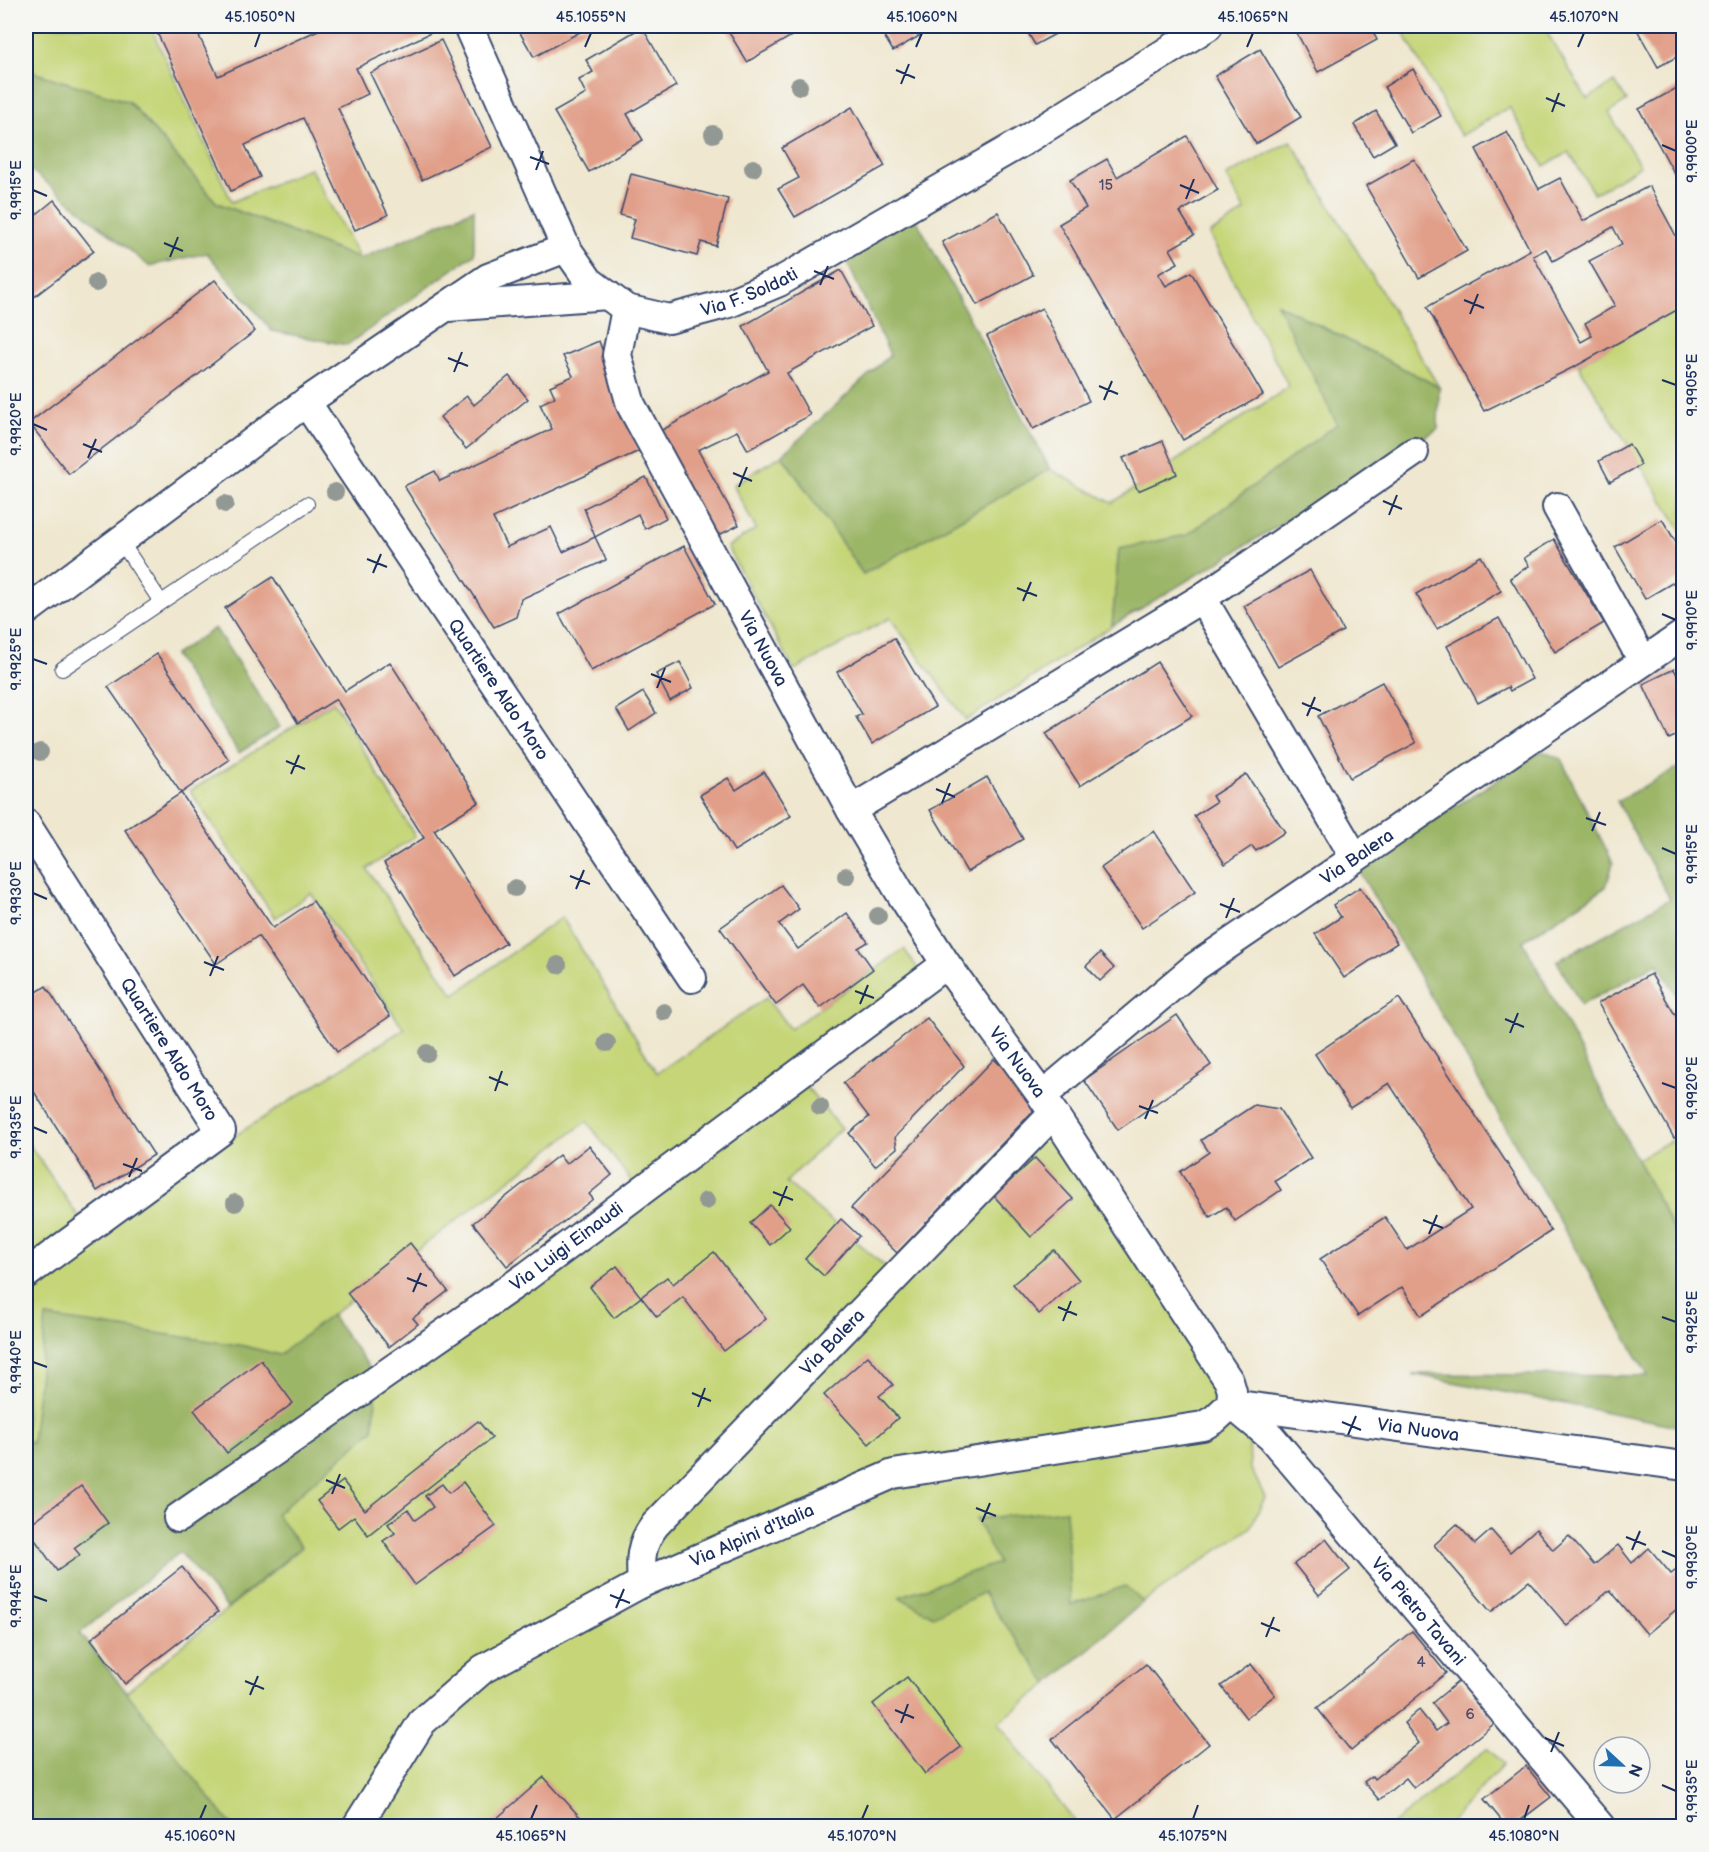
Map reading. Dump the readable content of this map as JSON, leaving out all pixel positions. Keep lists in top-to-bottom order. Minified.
{"streets":{"street":["Via F. Soldati","Via Nuova","Quartiere Aldo Moro","Via Balera","Via Luigi Einaudi","Via Alpini d'Italia","Via Pietro Tavani"]},"crossings":[["Via F. Soldati","Via Nuova"],["Via Nuova","Via Balera"],["Via Nuova","Via Luigi Einaudi"],["Via Nuova","Via Alpini d'Italia"],["Via Nuova","Via Pietro Tavani"],["Via Balera","Via Alpini d'Italia"],["Via Alpini d'Italia","Via Pietro Tavani"]],"house_numbers":["15","4","6"],"north":"right","coordinates":["45.1050°N","45.1055°N","45.1060°N","45.1065°N","45.1070°N","9.9900°E","9.9915°E","9.9905°E","9.9920°E","9.9910°E","9.9925°E","9.9930°E","9.9935°E","9.9940°E","9.9945°E","45.1075°N","45.1080°N"]}
